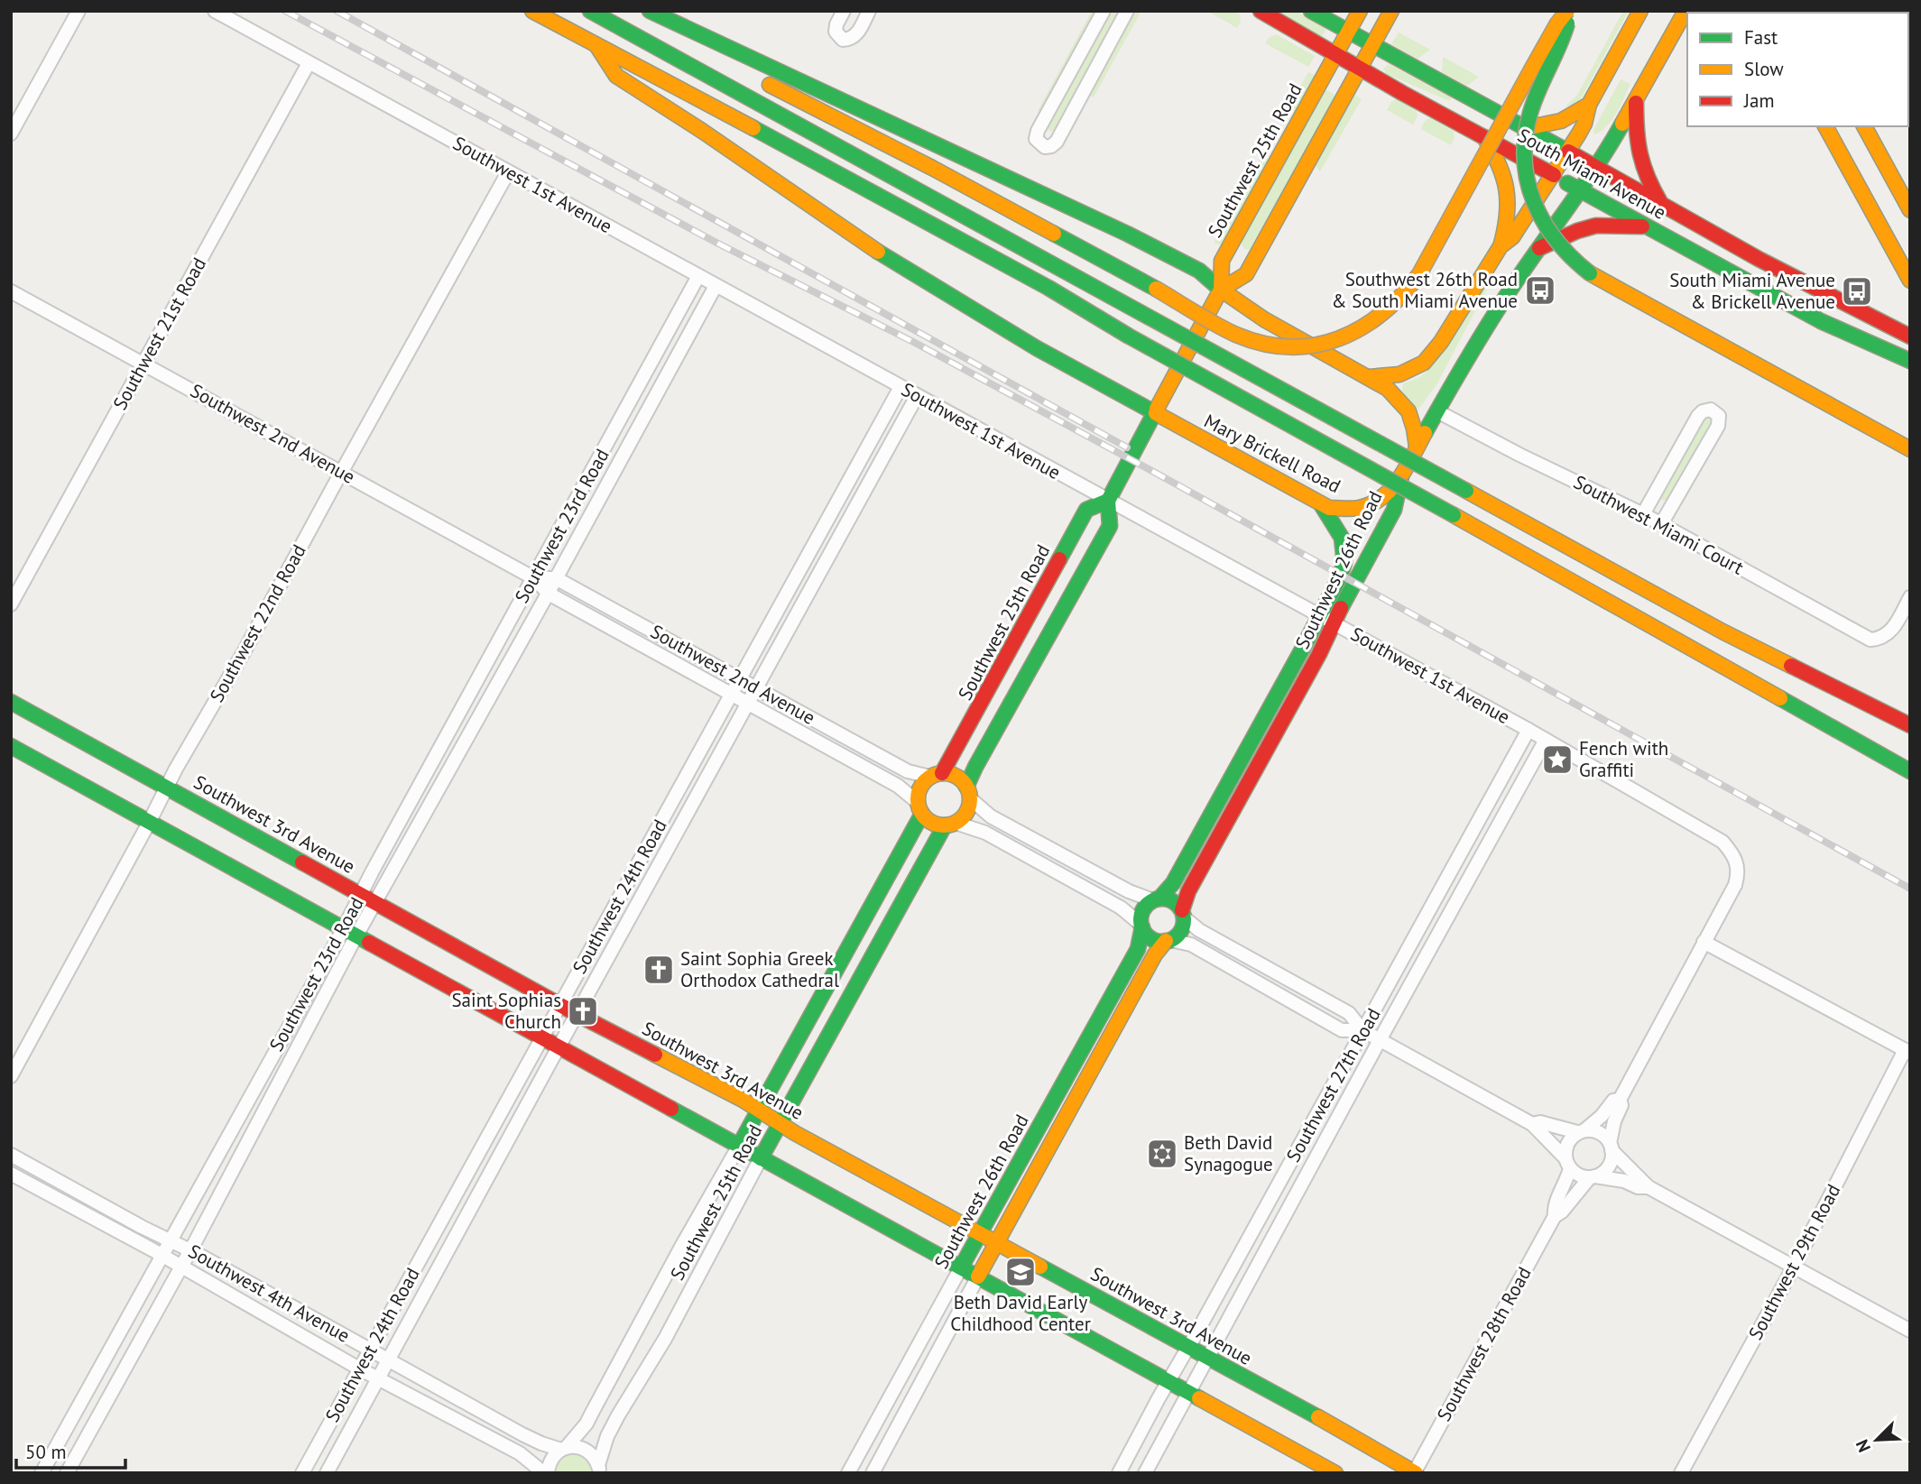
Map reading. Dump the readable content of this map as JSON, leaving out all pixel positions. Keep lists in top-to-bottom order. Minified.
{"streets":{"main road":["Southwest 25th Road","South Miami Avenue","Mary Brickell Road","Southwest 26th Road","Southwest 3rd Avenue"],"street":["Southwest 1st Avenue","Southwest 21st Road","Southwest 2nd Avenue","Southwest Miami Court","Southwest 23rd Road","Southwest 22nd Road","Southwest 24th Road","Southwest 27th Road","Southwest 29th Road","Southwest 4th Avenue","Southwest 28th Road"]},"crossings":[["Southwest 25th Road","South Miami Avenue"],["Southwest 25th Road","Southwest 1st Avenue"],["Southwest 25th Road","Southwest 2nd Avenue"],["Southwest 25th Road","Mary Brickell Road"],["Southwest 25th Road","Southwest 3rd Avenue"],["Southwest 25th Road","Southwest 4th Avenue"],["South Miami Avenue","Southwest 26th Road"],["Southwest 1st Avenue","Southwest 21st Road"],["Southwest 1st Avenue","Southwest 23rd Road"],["Southwest 1st Avenue","Southwest 26th Road"],["Southwest 1st Avenue","Southwest 22nd Road"],["Southwest 1st Avenue","Southwest 24th Road"],["Southwest 1st Avenue","Southwest 27th Road"],["Southwest 21st Road","Southwest 2nd Avenue"],["Southwest 2nd Avenue","Southwest 23rd Road"],["Southwest 2nd Avenue","Southwest 22nd Road"],["Southwest 2nd Avenue","Southwest 24th Road"],["Mary Brickell Road","Southwest 26th Road"],["Southwest Miami Court","Southwest 26th Road"],["Southwest 23rd Road","Southwest 3rd Avenue"],["Southwest 23rd Road","Southwest 4th Avenue"],["Southwest 26th Road","Southwest 3rd Avenue"],["Southwest 22nd Road","Southwest 3rd Avenue"],["Southwest 3rd Avenue","Southwest 24th Road"],["Southwest 3rd Avenue","Southwest 27th Road"],["Southwest 3rd Avenue","Southwest 28th Road"],["Southwest 24th Road","Southwest 4th Avenue"]],"places":{"bus stop":["Southwest 26th Road & South Miami Avenue","South Miami Avenue & Brickell Avenue"],"place":["Fench with Graffiti"],"church":["Saint Sophia Greek Orthodox Cathedral","Saint Sophias Church"],"synagogue":["Beth David Synagogue"],"school or university":["Beth David Early Childhood Center"]},"legend":["Fast","Slow","Jam"],"scale_bar":"50 m","north":"bottom left"}
